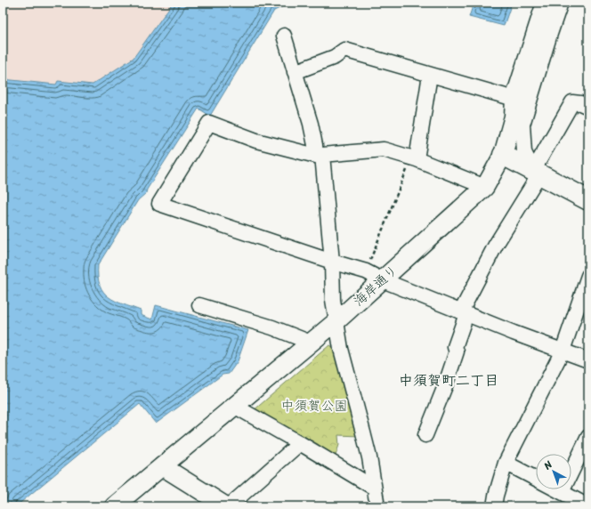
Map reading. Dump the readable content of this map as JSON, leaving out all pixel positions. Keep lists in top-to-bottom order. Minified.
{"streets":{"street":["海岸通り"]},"districts":["中須賀町二丁目"],"parks":["中須賀公園"],"north":"top left"}
